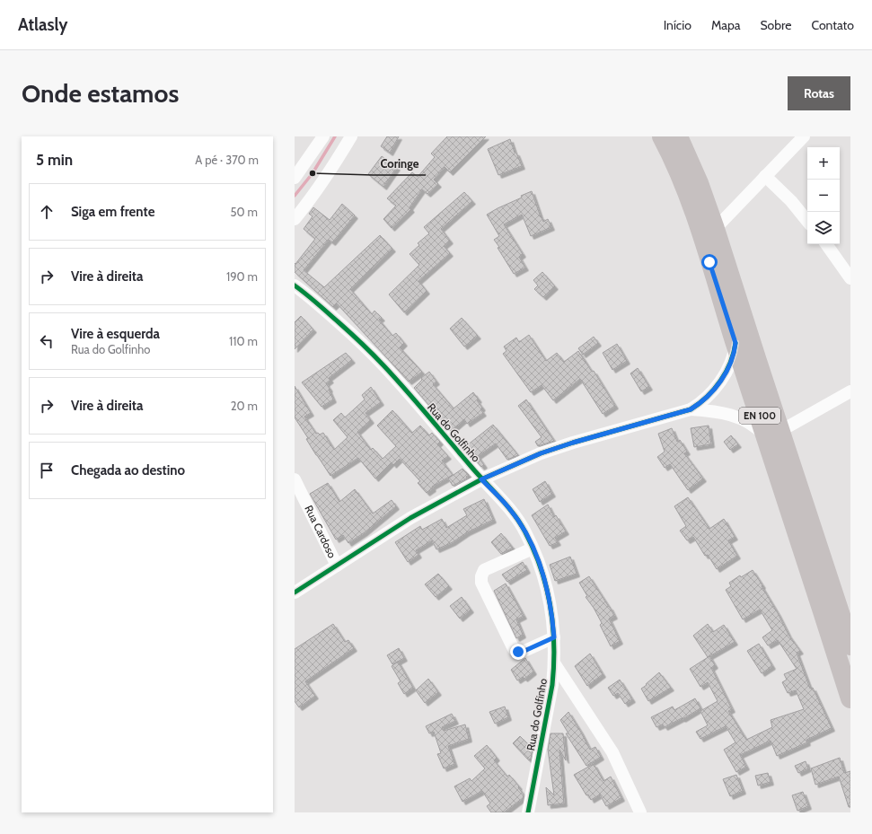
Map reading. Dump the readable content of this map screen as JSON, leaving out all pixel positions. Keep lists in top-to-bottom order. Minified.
{"streets":{"main road":["EN 100"],"street":["Rua do Golfinho","Rua Cardoso"]},"places":["Coringe"],"page":{"header":"Atlasly","nav":["Início","Mapa","Sobre","Contato"],"buttons":"Rotas","title":"Onde estamos","heading":["5 min","A pé · 370 m"],"map_buttons":["+","−"],"list":[["Siga em frente","50 m"],["Vire à direita","190 m"],["Vire à esquerda","Rua do Golfinho","110 m"],["Vire à direita","20 m"],"Chegada ao destino"]}}
